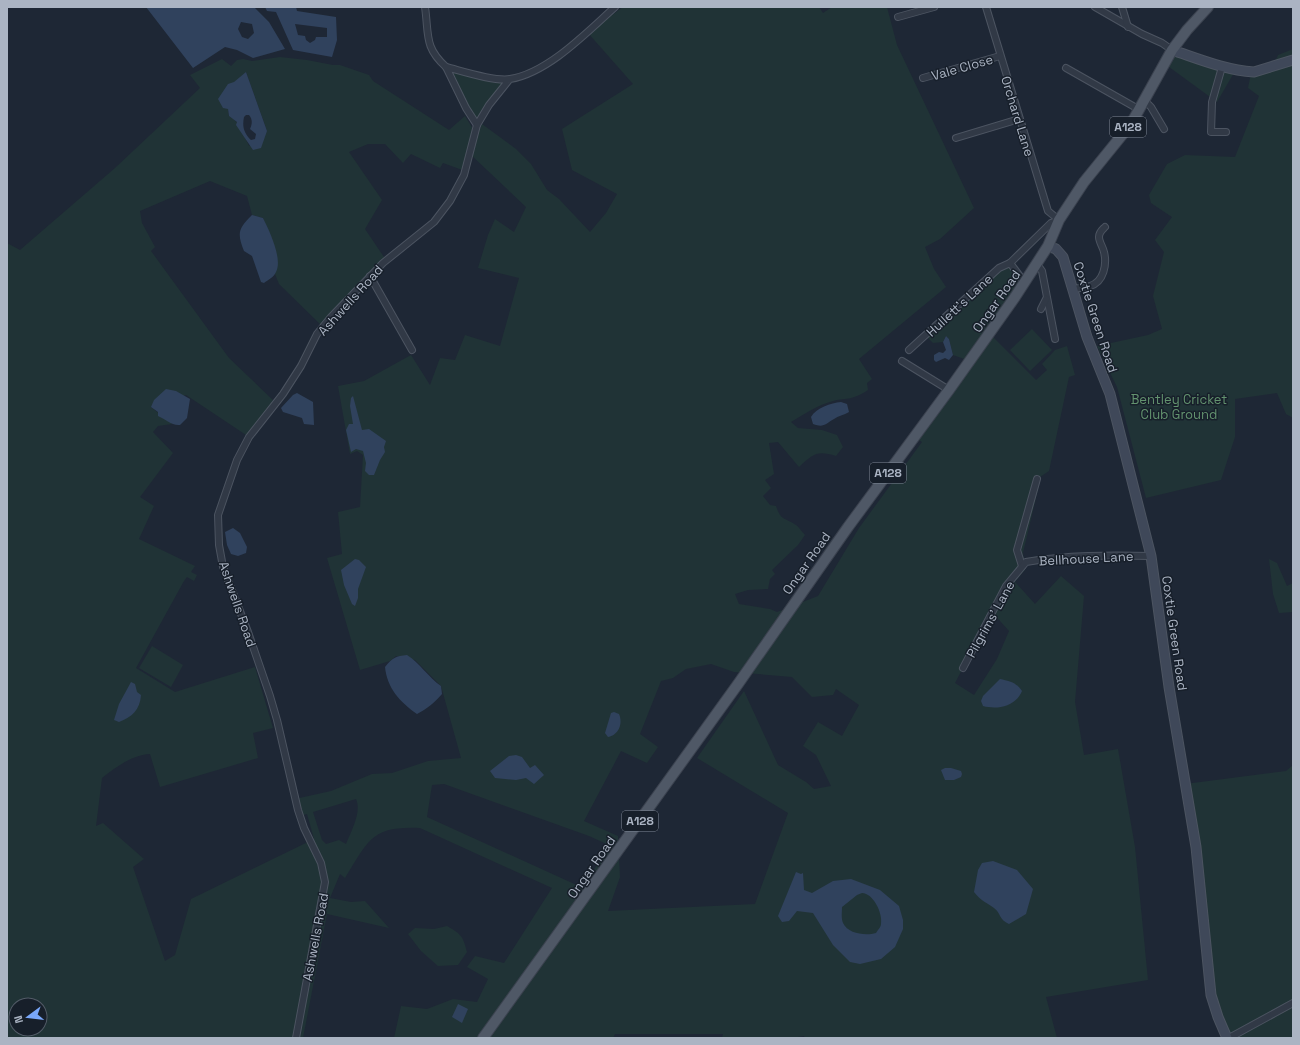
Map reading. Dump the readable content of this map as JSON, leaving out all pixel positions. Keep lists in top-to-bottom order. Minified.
{"streets":{"main road":["A128","Ongar Road"],"street":["Vale Close","Orchard Lane","Ashwells Road","Hullett's Lane","Coxtie Green Road","Bellhouse Lane","Pilgrims' Lane"]},"crossings":[["Vale Close","Orchard Lane"],["Orchard Lane","Ongar Road"],["Orchard Lane","Hullett's Lane"],["Ongar Road","Hullett's Lane"],["Ongar Road","Coxtie Green Road"],["Coxtie Green Road","Bellhouse Lane"],["Bellhouse Lane","Pilgrims' Lane"]],"parks":["Bentley Cricket Club Ground"],"north":"left"}
